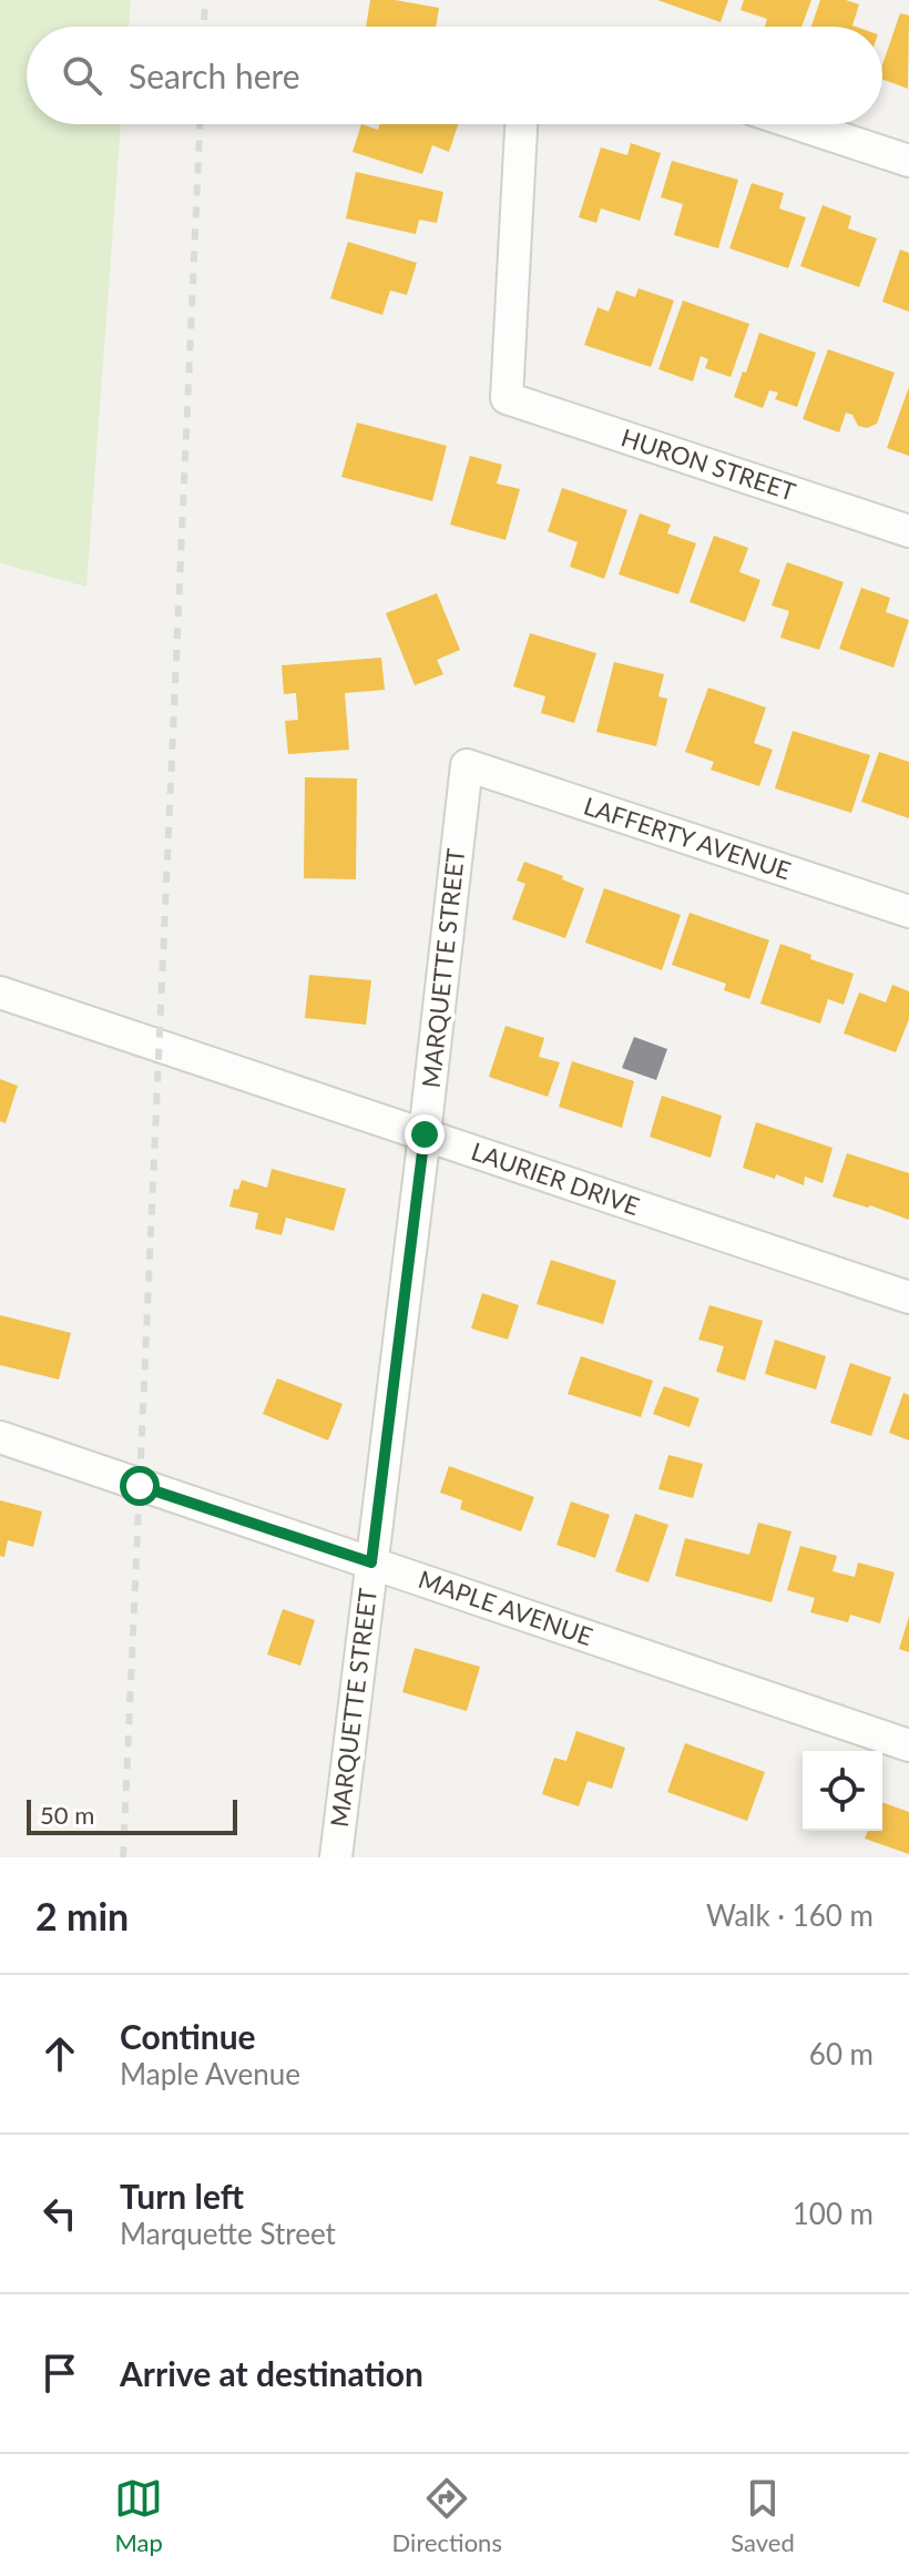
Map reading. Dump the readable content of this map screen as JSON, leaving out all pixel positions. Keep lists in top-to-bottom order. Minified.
{"streets":{"street":["HURON STREET","LAFFERTY AVENUE","MARQUETTE STREET","LAURIER DRIVE","MAPLE AVENUE"]},"crossings":[["LAFFERTY AVENUE","MARQUETTE STREET"],["MARQUETTE STREET","LAURIER DRIVE"],["MARQUETTE STREET","MAPLE AVENUE"]],"scale_bar":"50 m","page":{"search":"Search here","scale":"50 m","heading":["2 min","Walk · 160 m"],"list":[["Continue","Maple Avenue","60 m"],["Turn left","Marquette Street","100 m"],"Arrive at destination"],"nav":["Map","Directions","Saved"]}}
